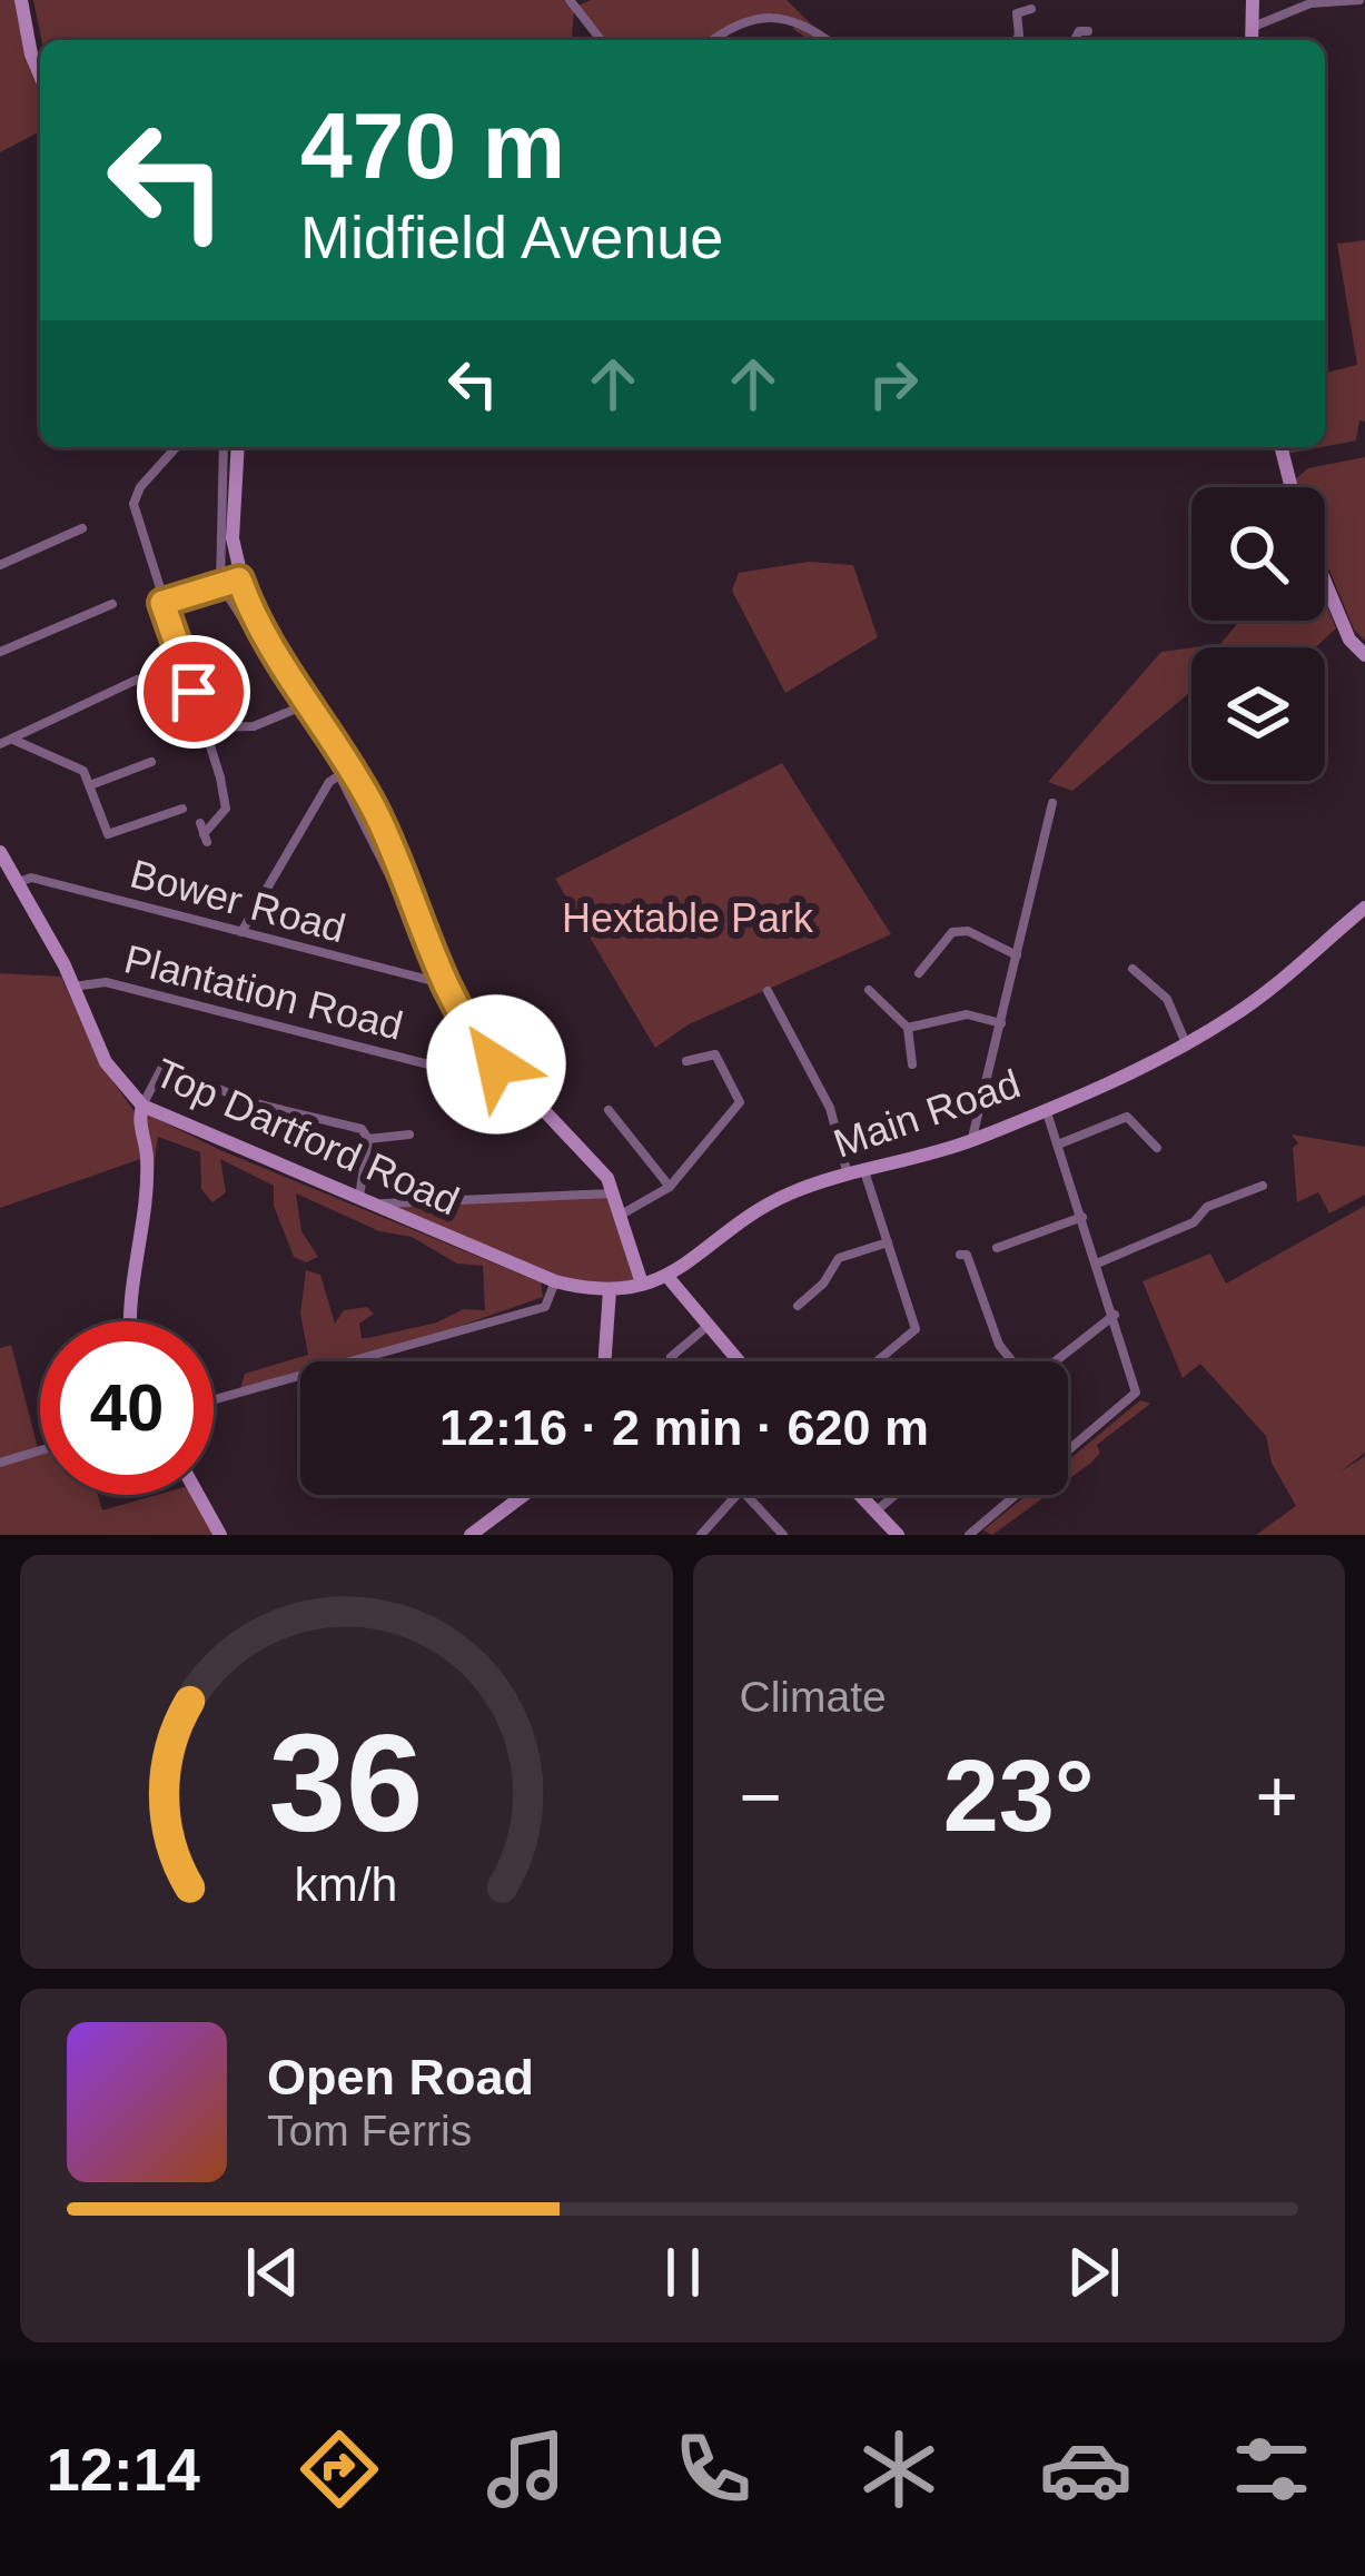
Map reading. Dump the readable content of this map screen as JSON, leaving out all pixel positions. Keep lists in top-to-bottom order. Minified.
{"streets":{"street":["Bower Road","Plantation Road","Main Road","Top Dartford Road"]},"crossings":[["Bower Road","Top Dartford Road"],["Plantation Road","Top Dartford Road"],["Main Road","Top Dartford Road"]],"parks":["Hextable Park"],"page":{"turn":["470 m","Midfield Avenue"],"limit":"40","trip":"12:16 · 2 min · 620 m","tile":"Climate","heat":["−","23°","+"],"song":["Open Road","Tom Ferris"],"tabs":"12:14","gauge":["36","km/h"]}}
